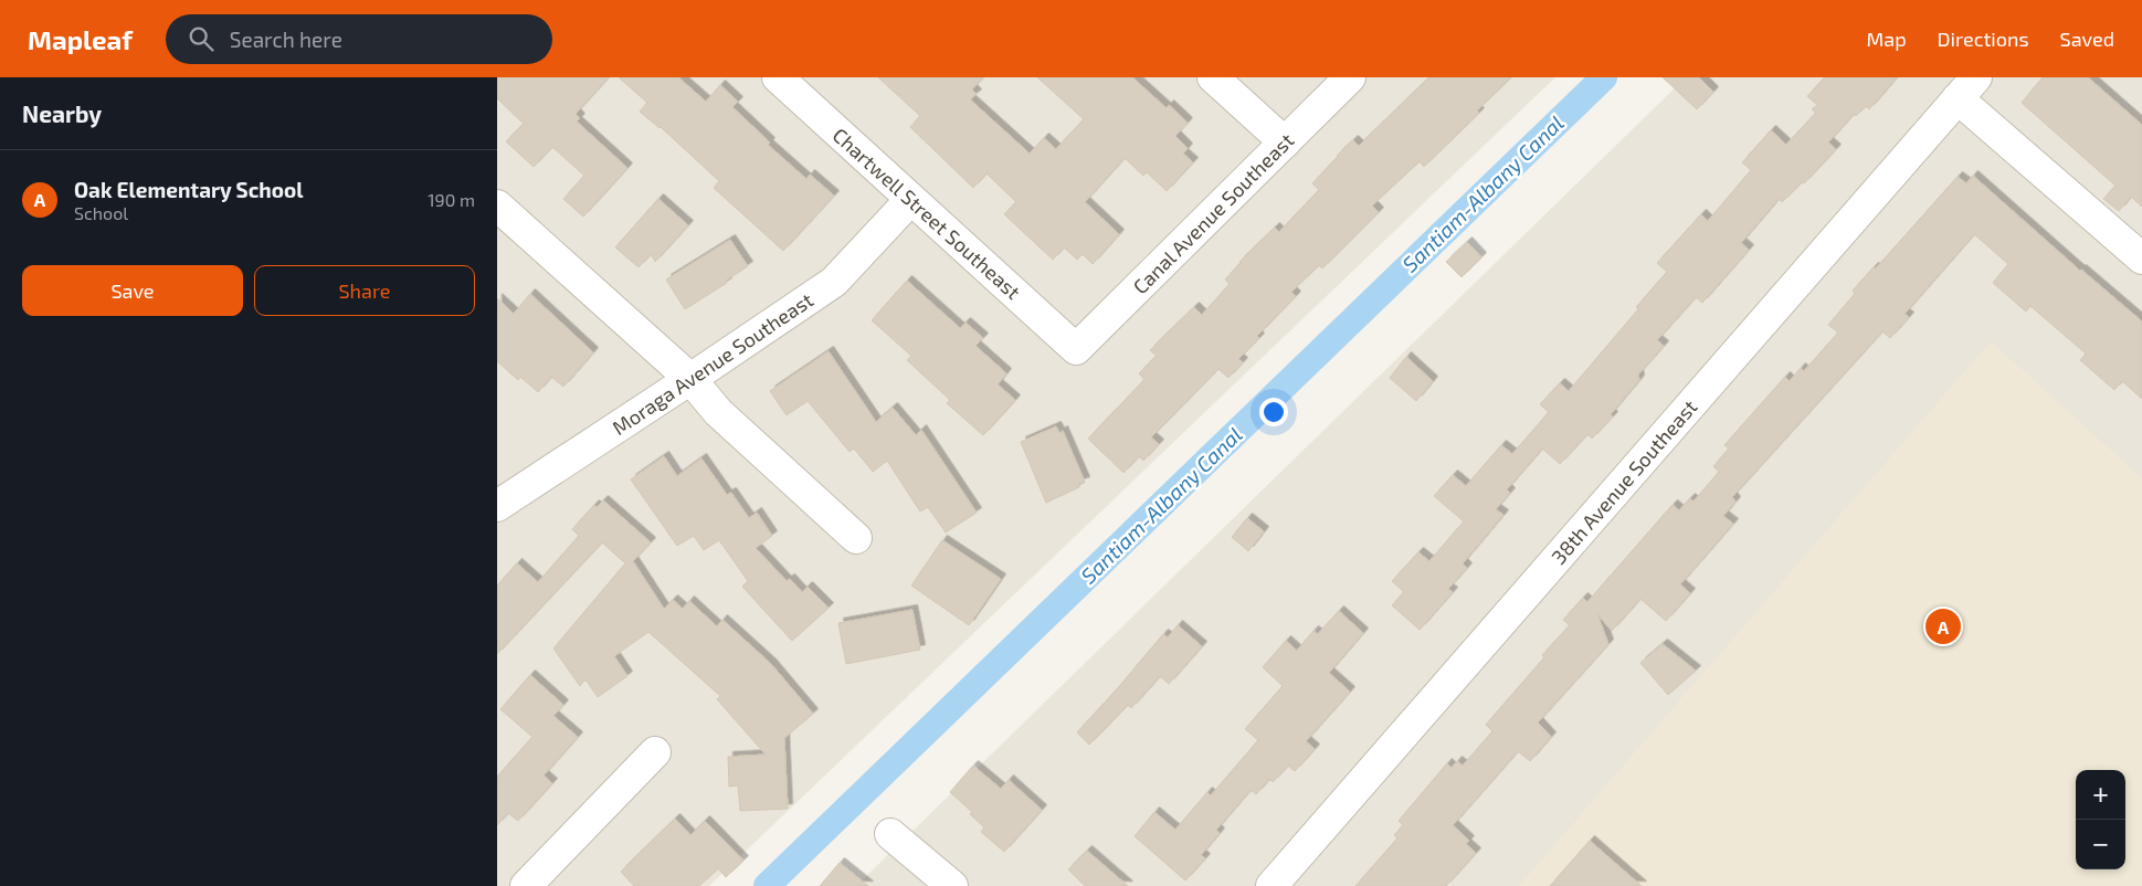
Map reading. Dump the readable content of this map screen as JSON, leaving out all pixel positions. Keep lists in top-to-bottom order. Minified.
{"streets":{"street":["Chartwell Street Southeast","Canal Avenue Southeast","Moraga Avenue Southeast","38th Avenue Southeast"]},"crossings":[["Chartwell Street Southeast","Canal Avenue Southeast"],["Chartwell Street Southeast","Moraga Avenue Southeast"]],"water":["Santiam-Albany Canal"],"page":{"header":"Mapleaf","search":"Search here","nav":["Map","Directions","Saved"],"heading":"Nearby","list":[{"mark":"A","name":"Oak Elementary School","note":"School","value":"190 m"}],"buttons":["Save","Share"],"pins":"A","map_buttons":["+","−"]}}
